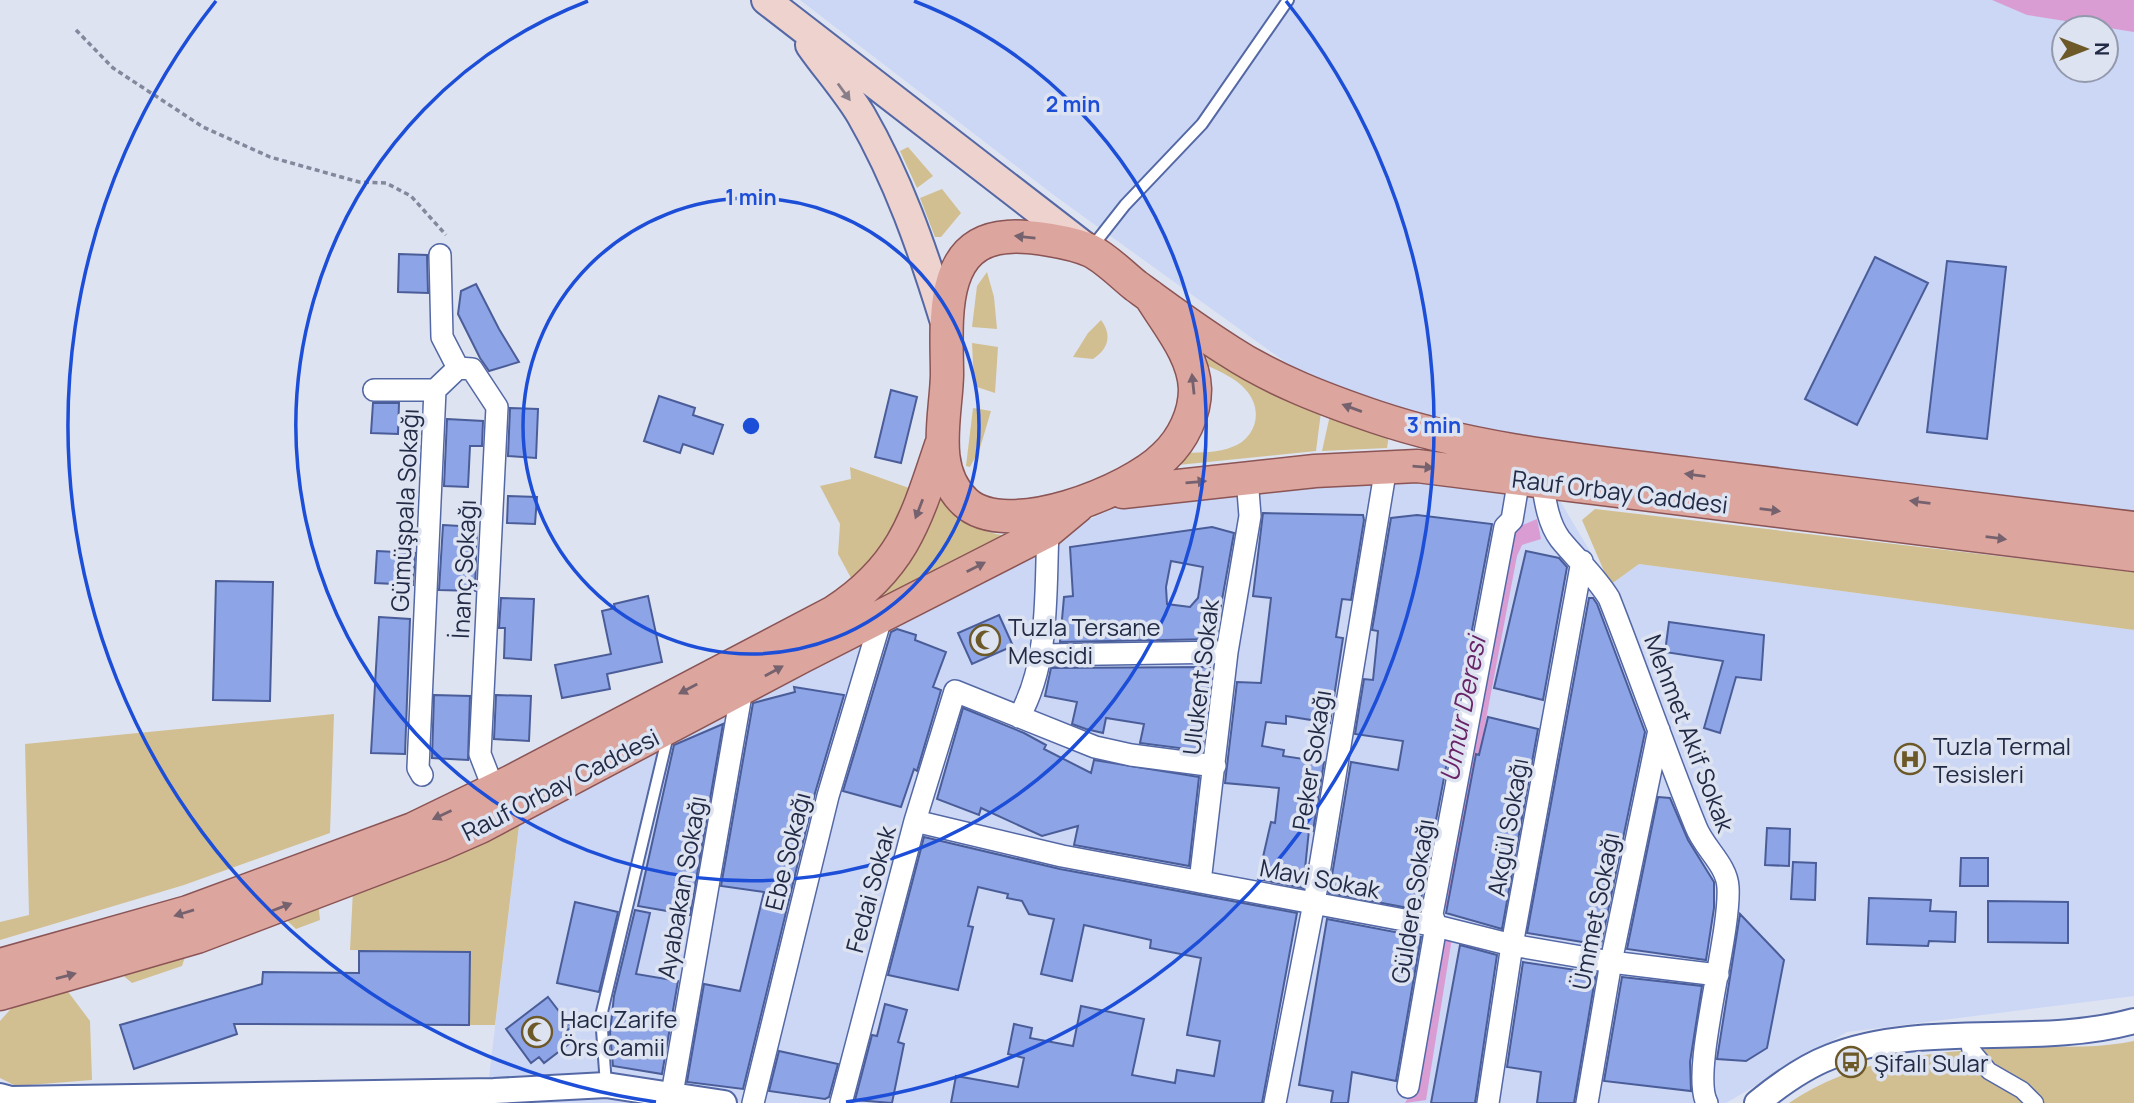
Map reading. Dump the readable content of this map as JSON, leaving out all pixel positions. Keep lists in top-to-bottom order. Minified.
{"streets":{"main road":["Rauf Orbay Caddesi"],"street":["Gümüşpala Sokağı","İnanç Sokağı","Ulukent Sokak","Mehmet Akif Sokak","Peker Sokağı","Akgül Sokağı","Ebe Sokağı","Mavi Sokak","Ayabakan Sokağı","Fedai Sokak","Güldere Sokağı","Ümmet Sokağı"]},"crossings":[["Rauf Orbay Caddesi","İnanç Sokağı"],["Rauf Orbay Caddesi","Ulukent Sokak"],["Rauf Orbay Caddesi","Mehmet Akif Sokak"],["Rauf Orbay Caddesi","Peker Sokağı"],["Rauf Orbay Caddesi","Ebe Sokağı"],["Rauf Orbay Caddesi","Ayabakan Sokağı"],["Rauf Orbay Caddesi","Güldere Sokağı"],["Gümüşpala Sokağı","İnanç Sokağı"],["Ulukent Sokak","Mavi Sokak"],["Mehmet Akif Sokak","Akgül Sokağı"],["Mehmet Akif Sokak","Mavi Sokak"],["Mehmet Akif Sokak","Güldere Sokağı"],["Mehmet Akif Sokak","Ümmet Sokağı"],["Peker Sokağı","Mavi Sokak"],["Akgül Sokağı","Mavi Sokak"],["Mavi Sokak","Fedai Sokak"],["Mavi Sokak","Güldere Sokağı"],["Mavi Sokak","Ümmet Sokağı"]],"water":["Umur Deresi"],"places":{"mosque":["Tuzla Tersane Mescidi","Hacı Zarife Örs Camii"],"hospital":["Tuzla Termal Tesisleri"],"bus stop":["Şifalı Sular"]},"north":"right","rings":["2 min","1 min","3 min"]}
